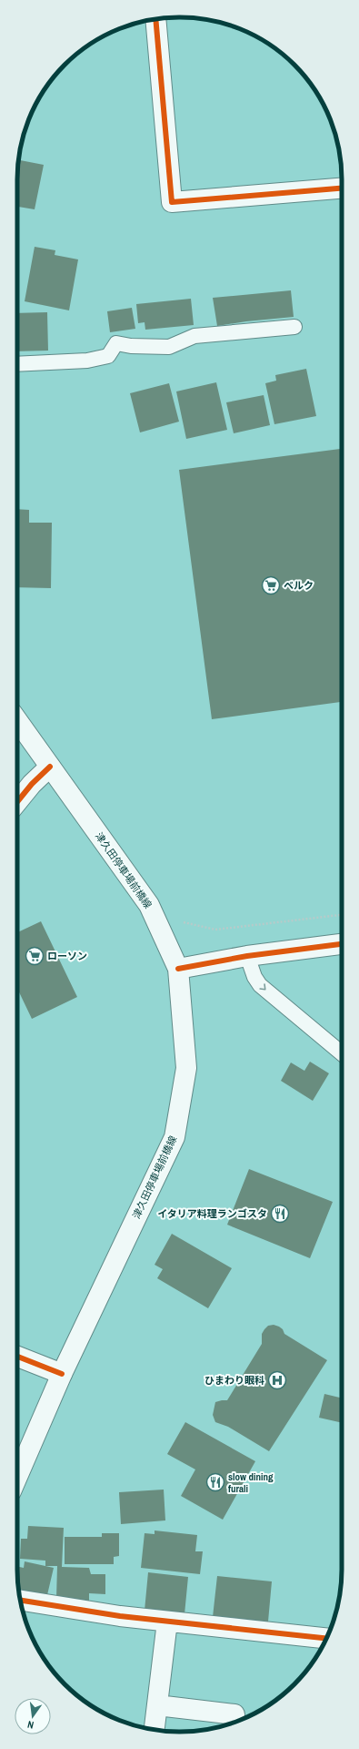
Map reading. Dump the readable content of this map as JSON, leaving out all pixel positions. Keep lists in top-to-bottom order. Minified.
{"streets":{"street":["津久田停車場前橋線"]},"places":{"supermarket":["ベルク","ローソン"],"restaurant":["イタリア料理ランゴスタ","slow dining furali"],"hospital":["ひまわり眼科"]},"north":"bottom"}
